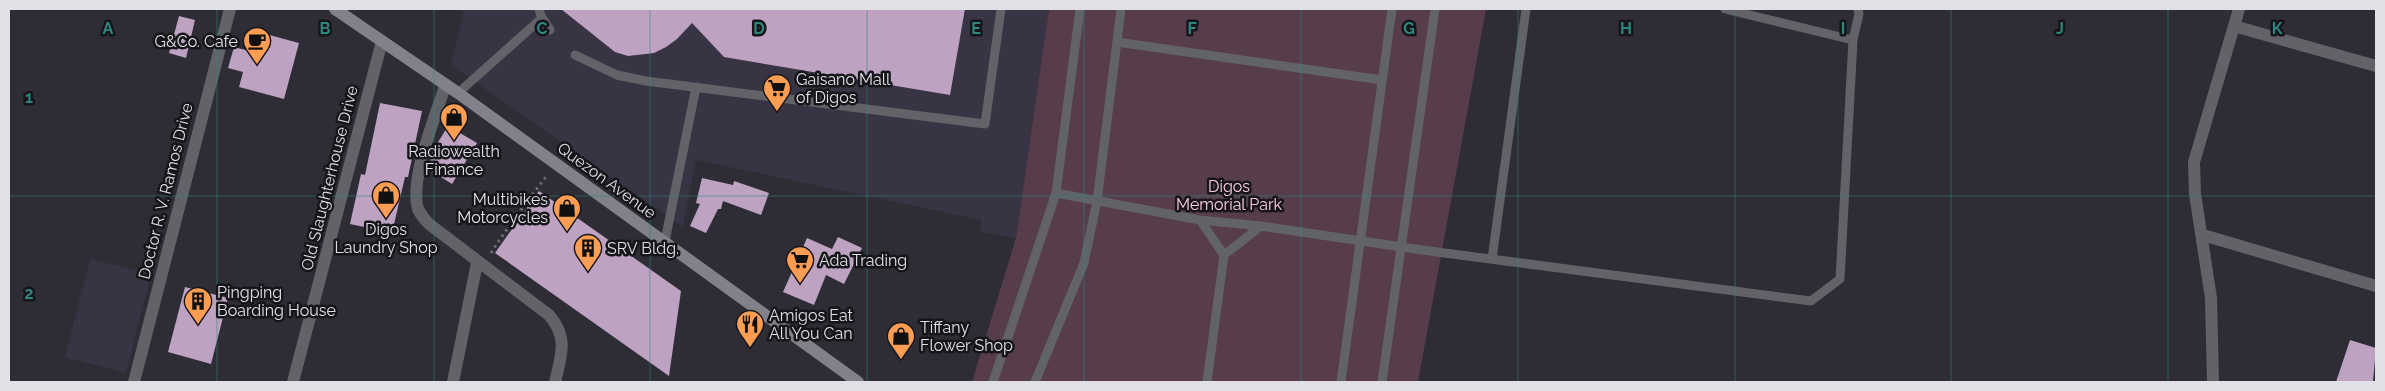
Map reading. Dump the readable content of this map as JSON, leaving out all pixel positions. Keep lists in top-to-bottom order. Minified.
{"streets":{"main road":["Quezon Avenue"],"street":["Old Slaughterhouse Drive","Doctor R. V. Ramos Drive"]},"crossings":[["Old Slaughterhouse Drive","Quezon Avenue"]],"parks":["Digos Memorial Park"],"places":{"cafe":["G&Co. Cafe"],"supermarket":["Gaisano Mall of Digos","Ada Trading"],"shop":["Radiowealth Finance","Digos Laundry Shop","Multibikes Motorcycles","Tiffany Flower Shop"],"building":["SRV Bldg.","Pingping Boarding House"],"restaurant":["Amigos Eat All You Can"]},"grid":{"columns":["A","B","C","D","E","F","G","H","I","J","K"],"rows":["1","2"]}}
